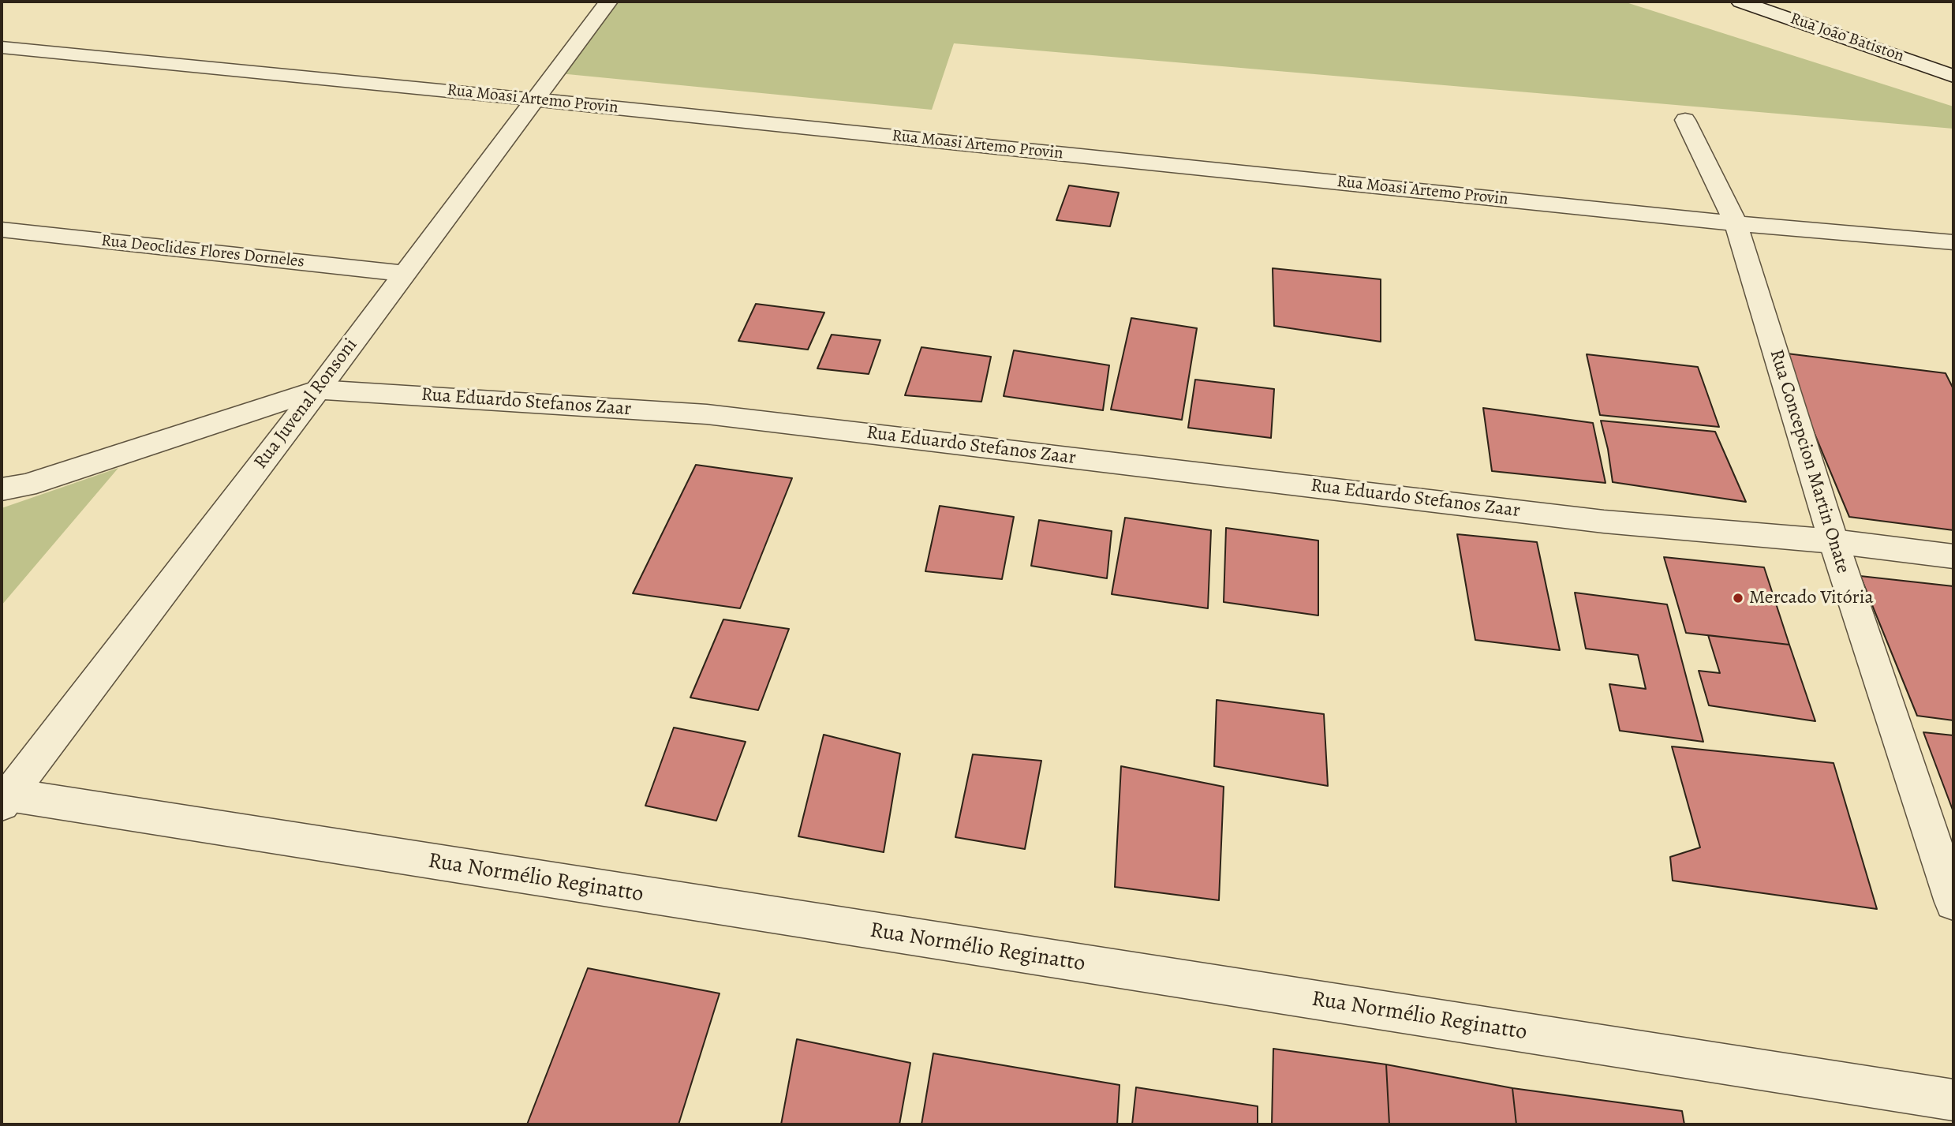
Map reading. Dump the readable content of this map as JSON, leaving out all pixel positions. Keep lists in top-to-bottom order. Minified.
{"streets":{"street":["Rua João Batiston","Rua Moasi Artemo Provin","Rua Deoclides Flores Dorneles","Rua Eduardo Stefanos Zaar","Rua Juvenal Ronsoni","Rua Concepcion Martin Onate","Rua Normélio Reginatto"]},"crossings":[["Rua Moasi Artemo Provin","Rua Juvenal Ronsoni"],["Rua Moasi Artemo Provin","Rua Concepcion Martin Onate"],["Rua Deoclides Flores Dorneles","Rua Juvenal Ronsoni"],["Rua Eduardo Stefanos Zaar","Rua Juvenal Ronsoni"],["Rua Eduardo Stefanos Zaar","Rua Concepcion Martin Onate"],["Rua Juvenal Ronsoni","Rua Normélio Reginatto"]],"places":["Mercado Vitória"]}
